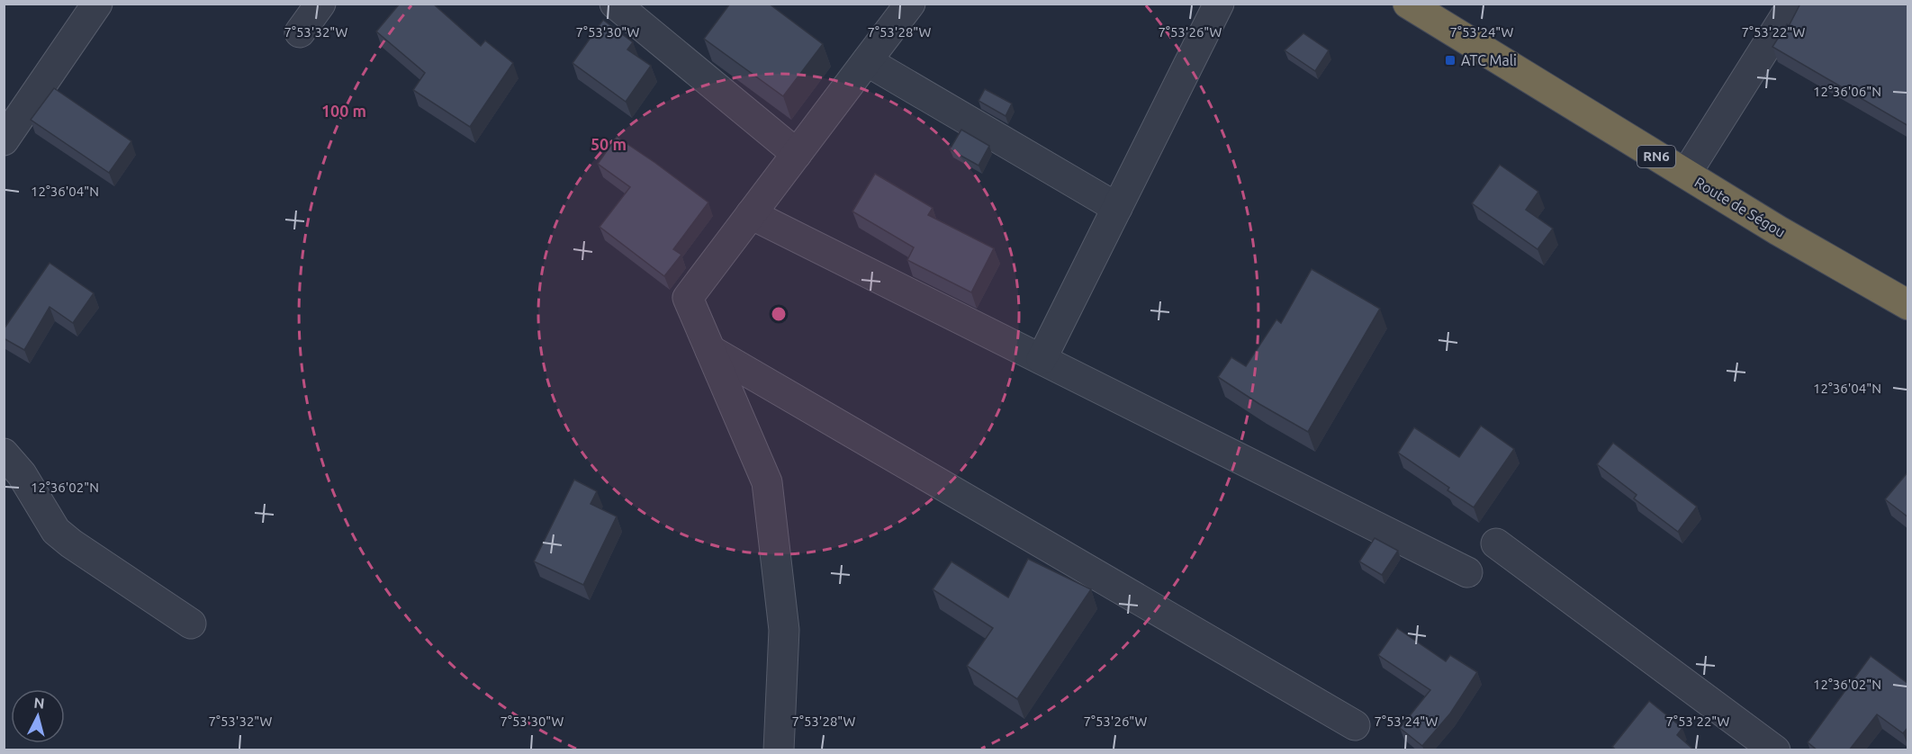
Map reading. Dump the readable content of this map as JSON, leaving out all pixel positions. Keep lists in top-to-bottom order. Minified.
{"streets":{"highway":["RN6","Route de Ségou"]},"places":{"transit":["ATC Mali"]},"north":"top","coordinates":["7°53'32\"W","7°53'30\"W","7°53'28\"W","7°53'26\"W","7°53'24\"W","7°53'22\"W","12°36'06\"N","12°36'04\"N","12°36'02\"N"],"rings":["100 m","50 m"]}
